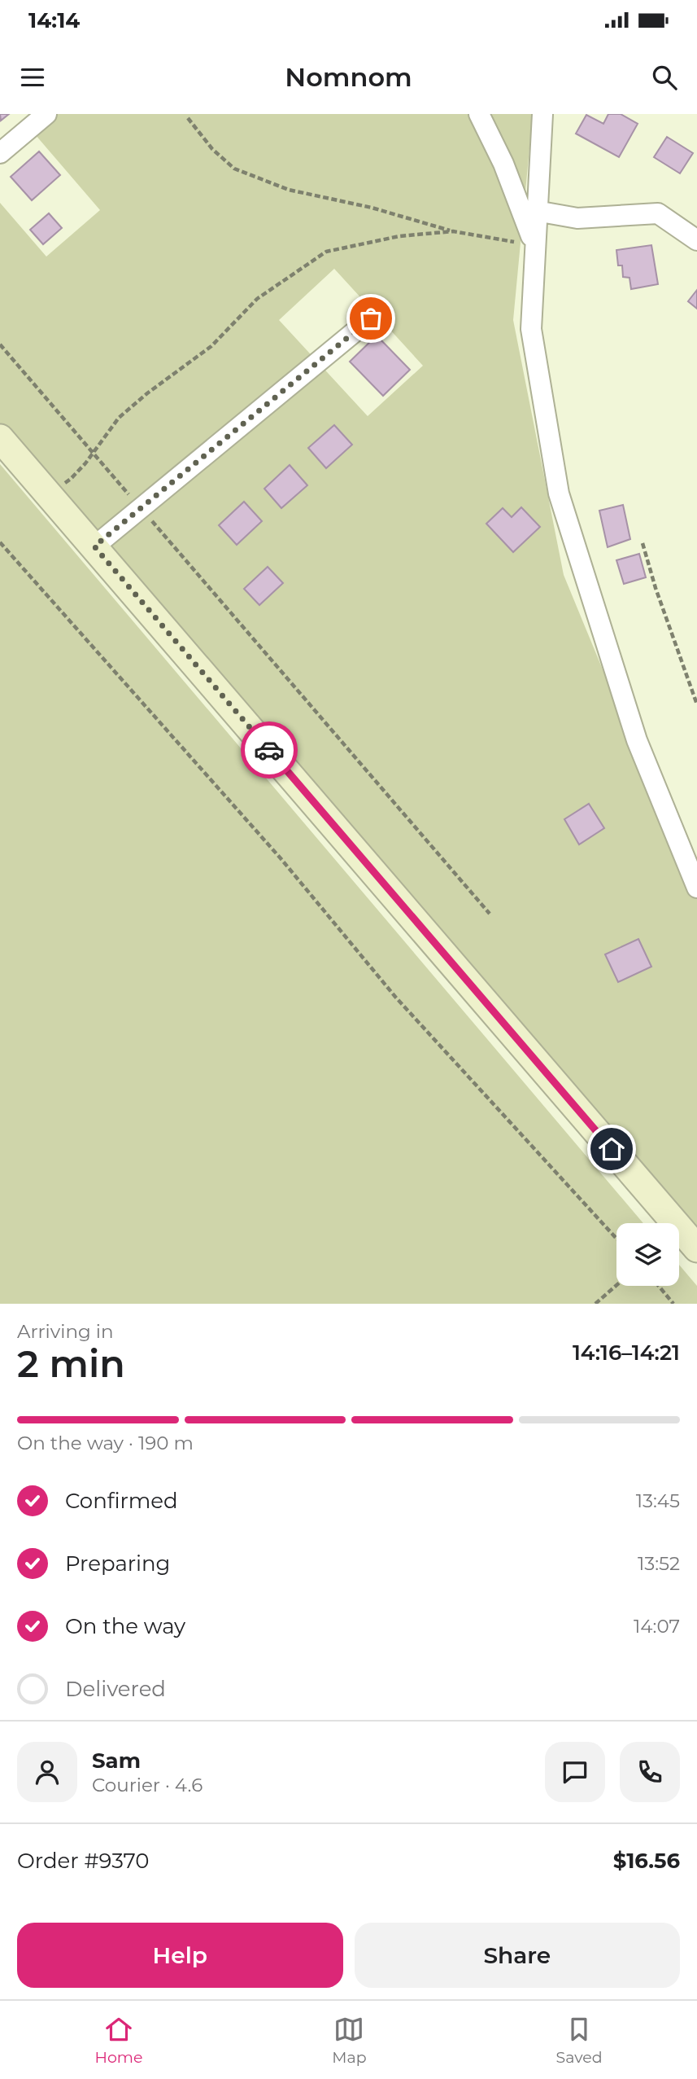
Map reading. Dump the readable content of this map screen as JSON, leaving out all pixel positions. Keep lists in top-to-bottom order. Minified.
{"page":{"status":"14:14","header":"Nomnom","heading":["2 min","Arriving in","14:16–14:21"],"panel":["Sam","Courier · 4.6","Order #9370","$16.56"],"bar":"On the way · 190 m","list":[["Confirmed","13:45"],["Preparing","13:52"],["On the way","14:07"],"Delivered"],"buttons":["Help","Share"],"tabs":["Home","Map","Saved"]}}
